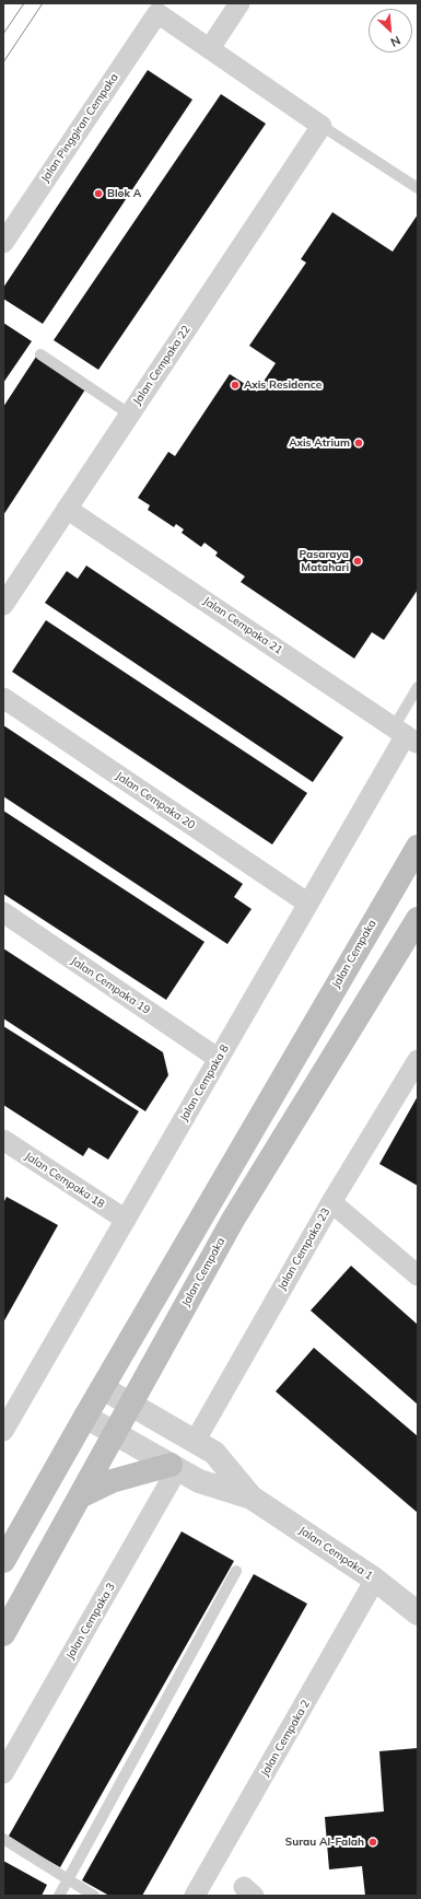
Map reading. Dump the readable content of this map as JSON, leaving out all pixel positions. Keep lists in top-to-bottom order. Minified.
{"streets":{"main road":["Jalan Cempaka"],"street":["Jalan Pinggiran Cempaka","Jalan Cempaka 22","Jalan Cempaka 21","Jalan Cempaka 20","Jalan Cempaka 19","Jalan Cempaka 8","Jalan Cempaka 18","Jalan Cempaka 23","Jalan Cempaka 1","Jalan Cempaka 3","Jalan Cempaka 2"]},"crossings":[["Jalan Cempaka 22","Jalan Cempaka 21"],["Jalan Cempaka 21","Jalan Cempaka 8"],["Jalan Cempaka 20","Jalan Cempaka 8"],["Jalan Cempaka","Jalan Cempaka 1"],["Jalan Cempaka 19","Jalan Cempaka 8"],["Jalan Cempaka 8","Jalan Cempaka 18"],["Jalan Cempaka 23","Jalan Cempaka 1"],["Jalan Cempaka 1","Jalan Cempaka 3"],["Jalan Cempaka 1","Jalan Cempaka 2"]],"places":["Blok A","Axis Residence","Axis Atrium","Pasaraya Matahari","Surau Al-Falah"],"north":"bottom right"}
